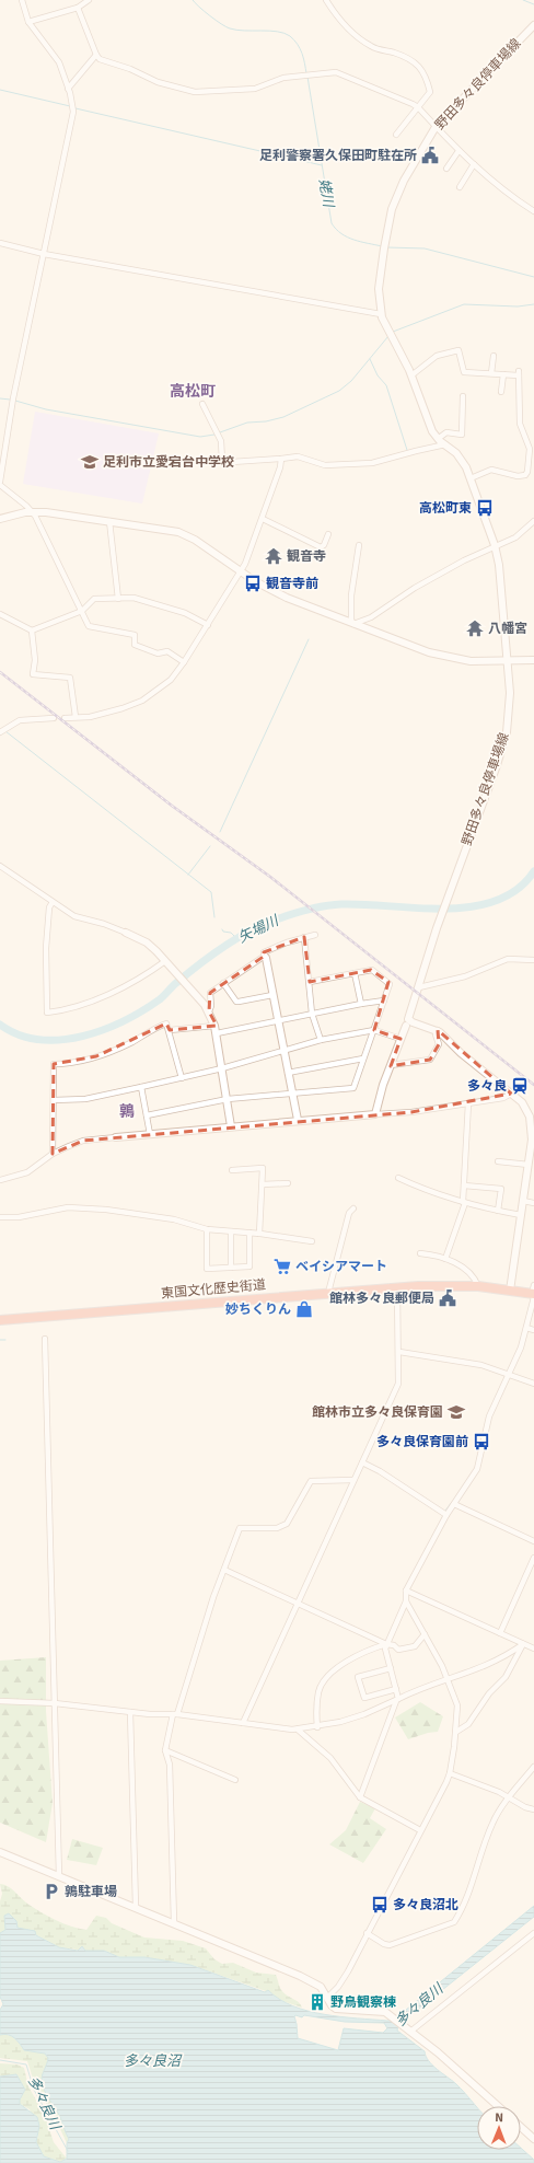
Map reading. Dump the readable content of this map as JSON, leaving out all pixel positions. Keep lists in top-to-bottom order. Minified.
{"streets":{"highway":["東国文化歴史街道"],"street":["野田多々良停車場線"]},"districts":["高松町","鶉"],"water":["姥川","矢場川","多々良川","多々良沼"],"places":{"public building":["足利警察署久保田町駐在所","館林多々良郵便局"],"school or university":["足利市立愛宕台中学校","館林市立多々良保育園"],"bus stop":["高松町東","観音寺前","多々良保育園前","多々良沼北"],"temple":["観音寺","八幡宮"],"station":["多々良"],"supermarket":["ベイシアマート"],"shop":["妙ちくりん"],"parking":["鶉駐車場"],"building":["野鳥観察棟"]},"north":"top"}
